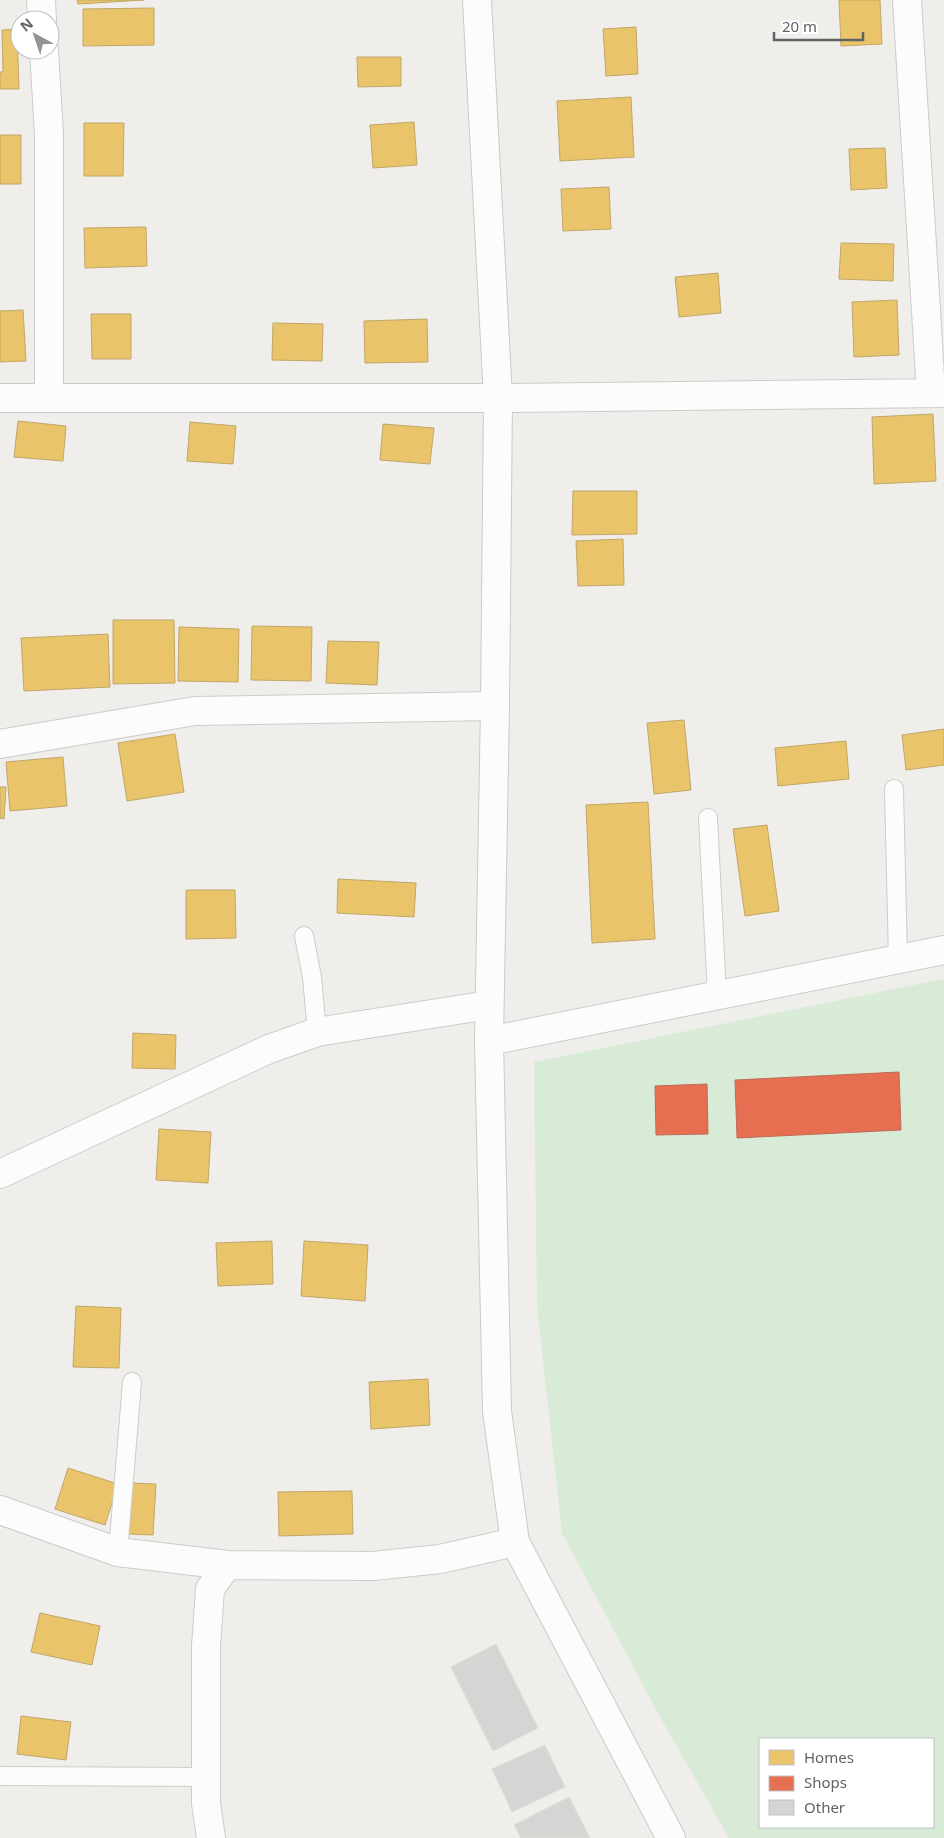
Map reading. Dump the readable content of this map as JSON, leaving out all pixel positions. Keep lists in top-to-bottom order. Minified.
{"legend":["Homes","Shops","Other"],"scale_bar":"20 m","north":"top left"}
